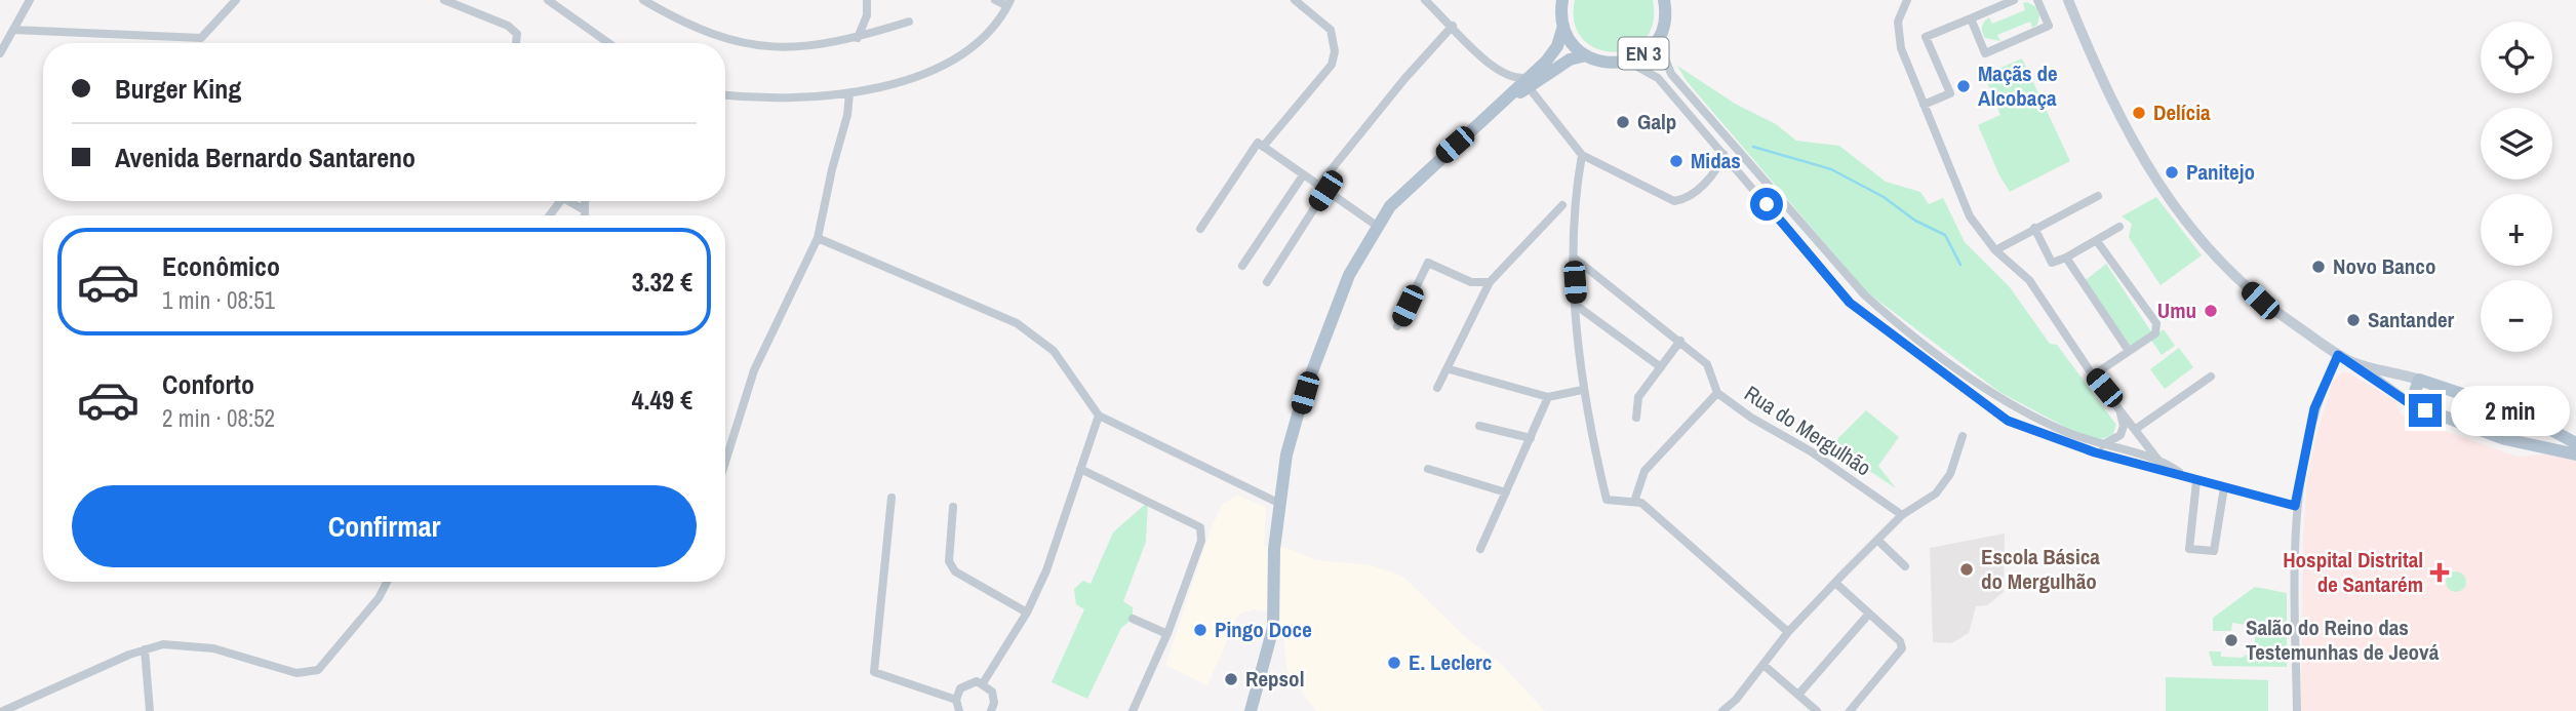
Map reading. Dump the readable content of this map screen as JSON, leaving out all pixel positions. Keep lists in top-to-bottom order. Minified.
{"streets":{"main road":["EN 3"],"street":["Rua do Mergulhão"]},"places":{"other":["Maçãs de Alcobaça","Delícia","Galp","Midas","Panitejo","Novo Banco","Umu","Santander","Escola Básica do Mergulhão","Pingo Doce","Salão do Reino das Testemunhas de Jeová","E. Leclerc","Repsol"],"health":["Hospital Distrital de Santarém"]},"page":{"map_buttons":["+","−"],"banner":["Burger King","Avenida Bernardo Santareno"],"list":[{"name":"Econômico","note":"1 min · 08:51","value":"3.32 €"},{"name":"Conforto","note":"2 min · 08:52","value":"4.49 €"}],"bubble":"2 min","buttons":"Confirmar"}}
